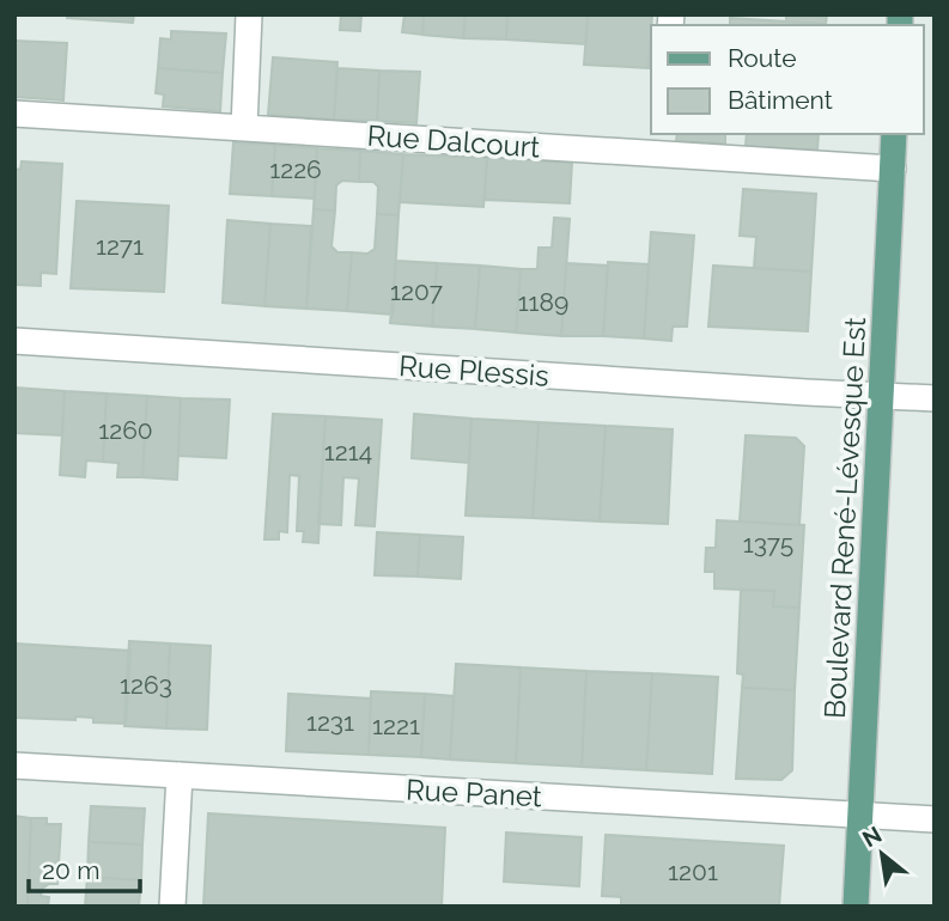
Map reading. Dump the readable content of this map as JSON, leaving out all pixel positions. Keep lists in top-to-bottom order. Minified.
{"streets":{"main road":["Boulevard René-Lévesque Est"],"street":["Rue Dalcourt","Rue Plessis","Rue Panet"]},"crossings":[["Rue Dalcourt","Boulevard René-Lévesque Est"],["Rue Plessis","Boulevard René-Lévesque Est"],["Boulevard René-Lévesque Est","Rue Panet"]],"house_numbers":["1226","1271","1207","1189","1260","1214","1375","1263","1231","1221","1201"],"legend":["Route","Bâtiment"],"scale_bar":"20 m","north":"top left"}
